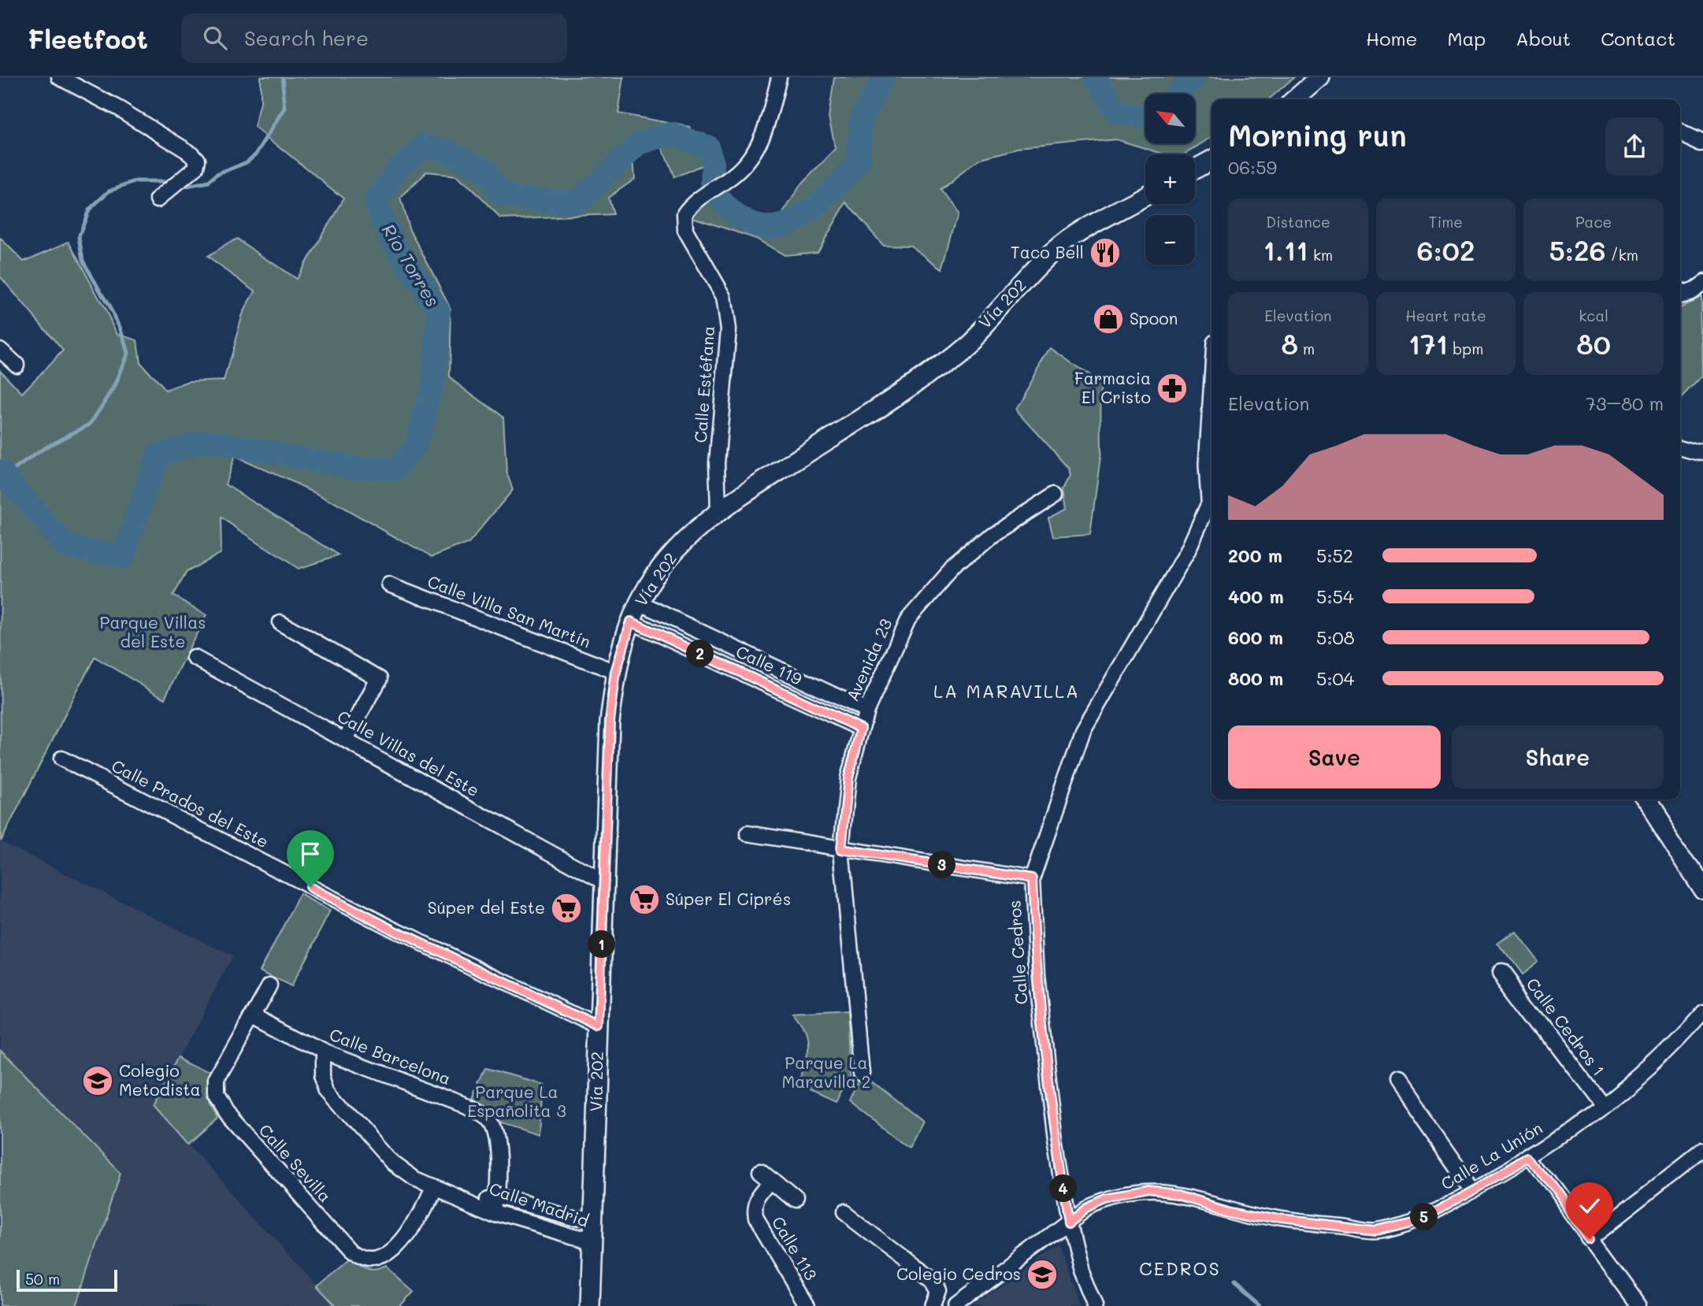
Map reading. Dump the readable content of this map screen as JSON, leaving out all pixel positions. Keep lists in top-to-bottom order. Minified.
{"streets":{"main road":["Vía 202"],"street":["Calle Estéfana","Calle Villa San Martín","Avenida 23","Calle 119","Calle Villas del Este","Calle Prados del Este","Calle Cedros","Calle Cedros 1","Calle Barcelona","Calle La Unión","Calle Sevilla","Calle Madrid","Calle 113"]},"crossings":[["Vía 202","Calle Estéfana"],["Vía 202","Calle Villa San Martín"],["Vía 202","Calle 119"],["Vía 202","Calle Villas del Este"],["Vía 202","Calle Prados del Este"],["Vía 202","Calle Madrid"],["Avenida 23","Calle 119"],["Calle Cedros","Calle La Unión"],["Calle Cedros 1","Calle La Unión"],["Calle Barcelona","Calle Sevilla"],["Calle Barcelona","Calle Madrid"],["Calle Sevilla","Calle Madrid"]],"districts":["LA MARAVILLA","CEDROS"],"water":["Río Torres"],"parks":["Parque Villas del Este","Parque La Maravilla 2","Parque La Españolita 3"],"places":{"restaurant":["Taco Bell"],"shop":["Spoon"],"pharmacy":["Farmacia El Cristo"],"supermarket":["Súper El Ciprés","Súper del Este"],"school or university":["Colegio Metodista","Colegio Cedros"]},"scale_bar":"50 m","north":"top left","page":{"header":"Fleetfoot","search":"Search here","nav":["Home","Map","About","Contact"],"map_buttons":["+","−"],"heading":["Morning run","06:59"],"stats":[["Distance","1.11 km"],["Time","6:02"],["Pace","5:26 /km"],["Elevation","8 m"],["Heart rate","171 bpm"],["kcal","80"]],"chart":["Elevation","73–80 m"],"list":[{"name":"200 m","note":"5:52"},{"name":"400 m","note":"5:54"},{"name":"600 m","note":"5:08"},{"name":"800 m","note":"5:04"}],"pins":["2","3","1","4","5"],"buttons":["Save","Share"],"scale":"50 m"}}
